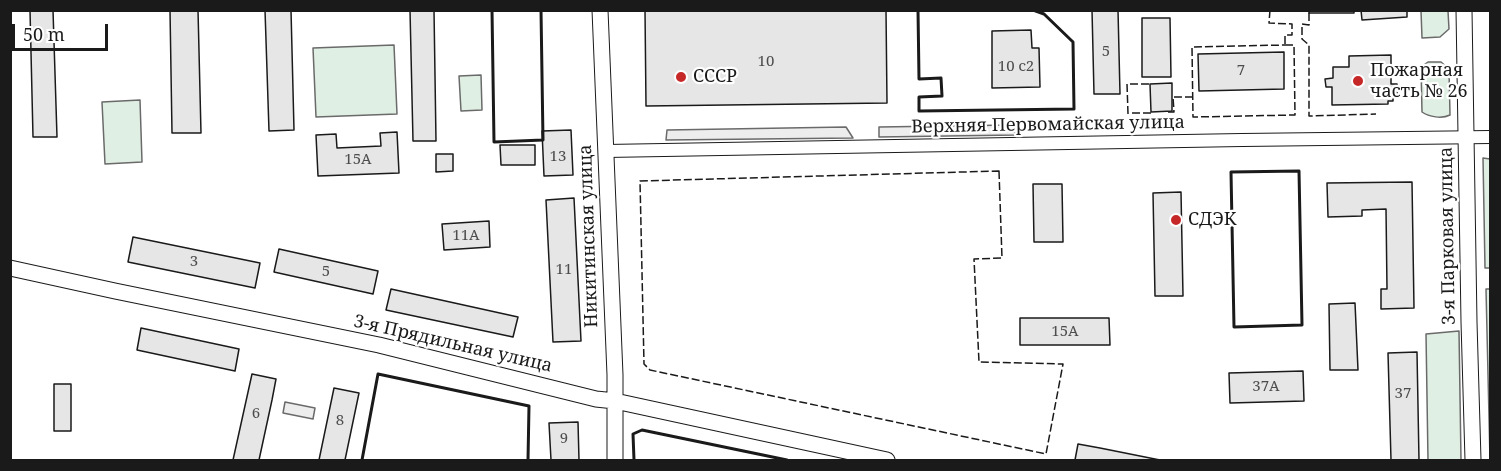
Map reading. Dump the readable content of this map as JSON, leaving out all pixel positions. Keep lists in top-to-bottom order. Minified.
{"streets":{"street":["Верхняя Первомайская улица","Никитинская улица","3-я Парковая улица","3-я Прядильная улица"]},"crossings":[["Верхняя Первомайская улица","Никитинская улица"],["Верхняя Первомайская улица","3-я Парковая улица"],["Никитинская улица","3-я Прядильная улица"]],"places":["СССР","Пожарная часть № 26","СДЭК"],"house_numbers":["5","10","10 с2","7","13","15А","11А","3","11","5","15А","37А","37","6","8","9"],"scale_bar":"50 m"}
